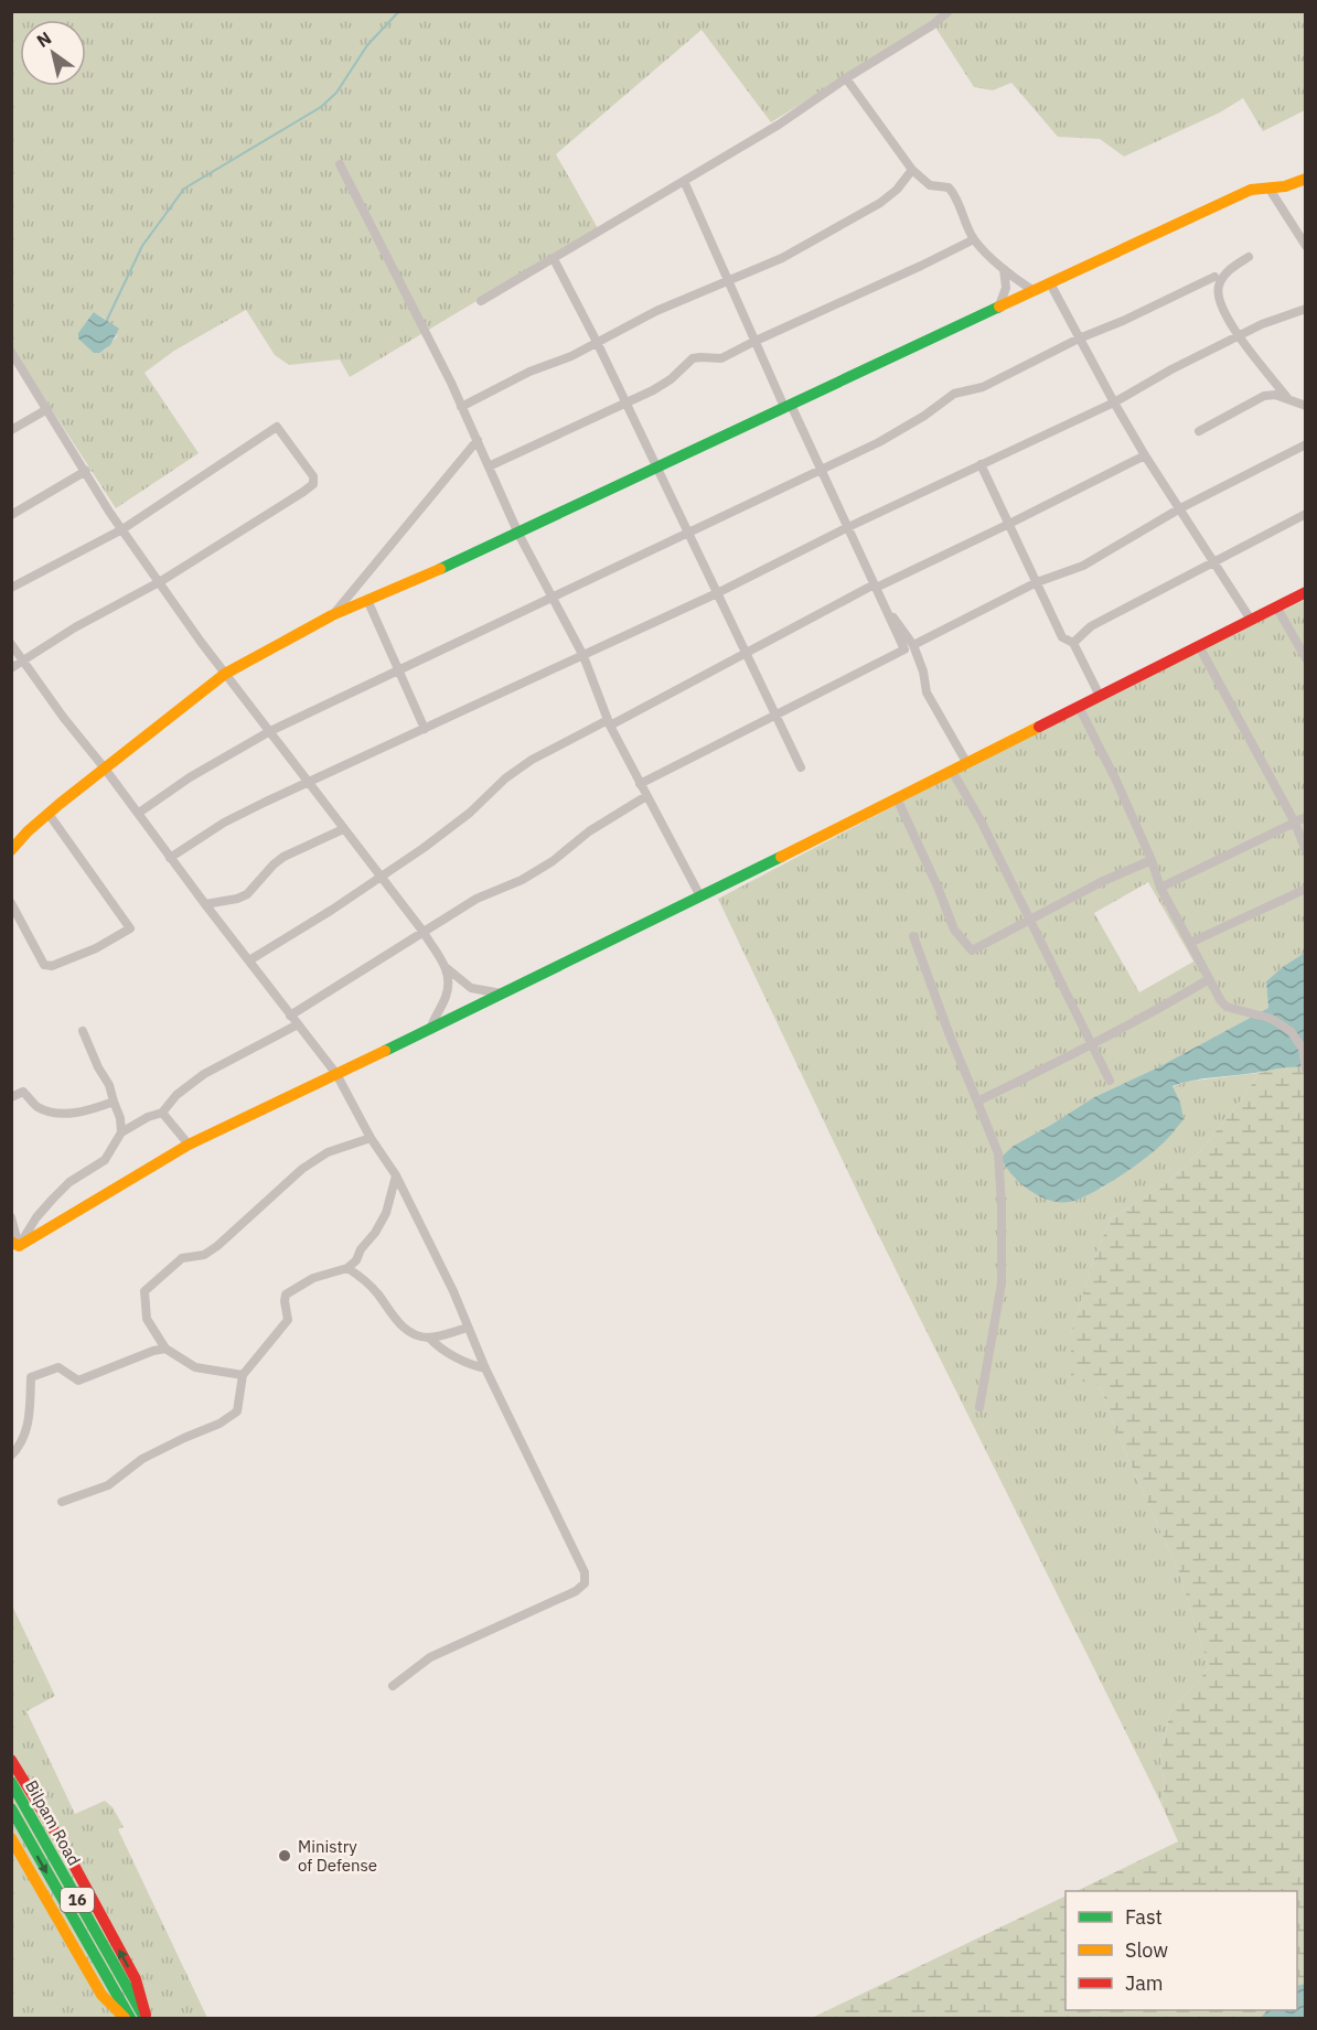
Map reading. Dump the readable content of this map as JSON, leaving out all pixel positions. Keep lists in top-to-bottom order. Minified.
{"streets":{"street":["Bilpam Road","16"]},"places":["Ministry of Defense"],"legend":["Fast","Slow","Jam"],"north":"top left"}
